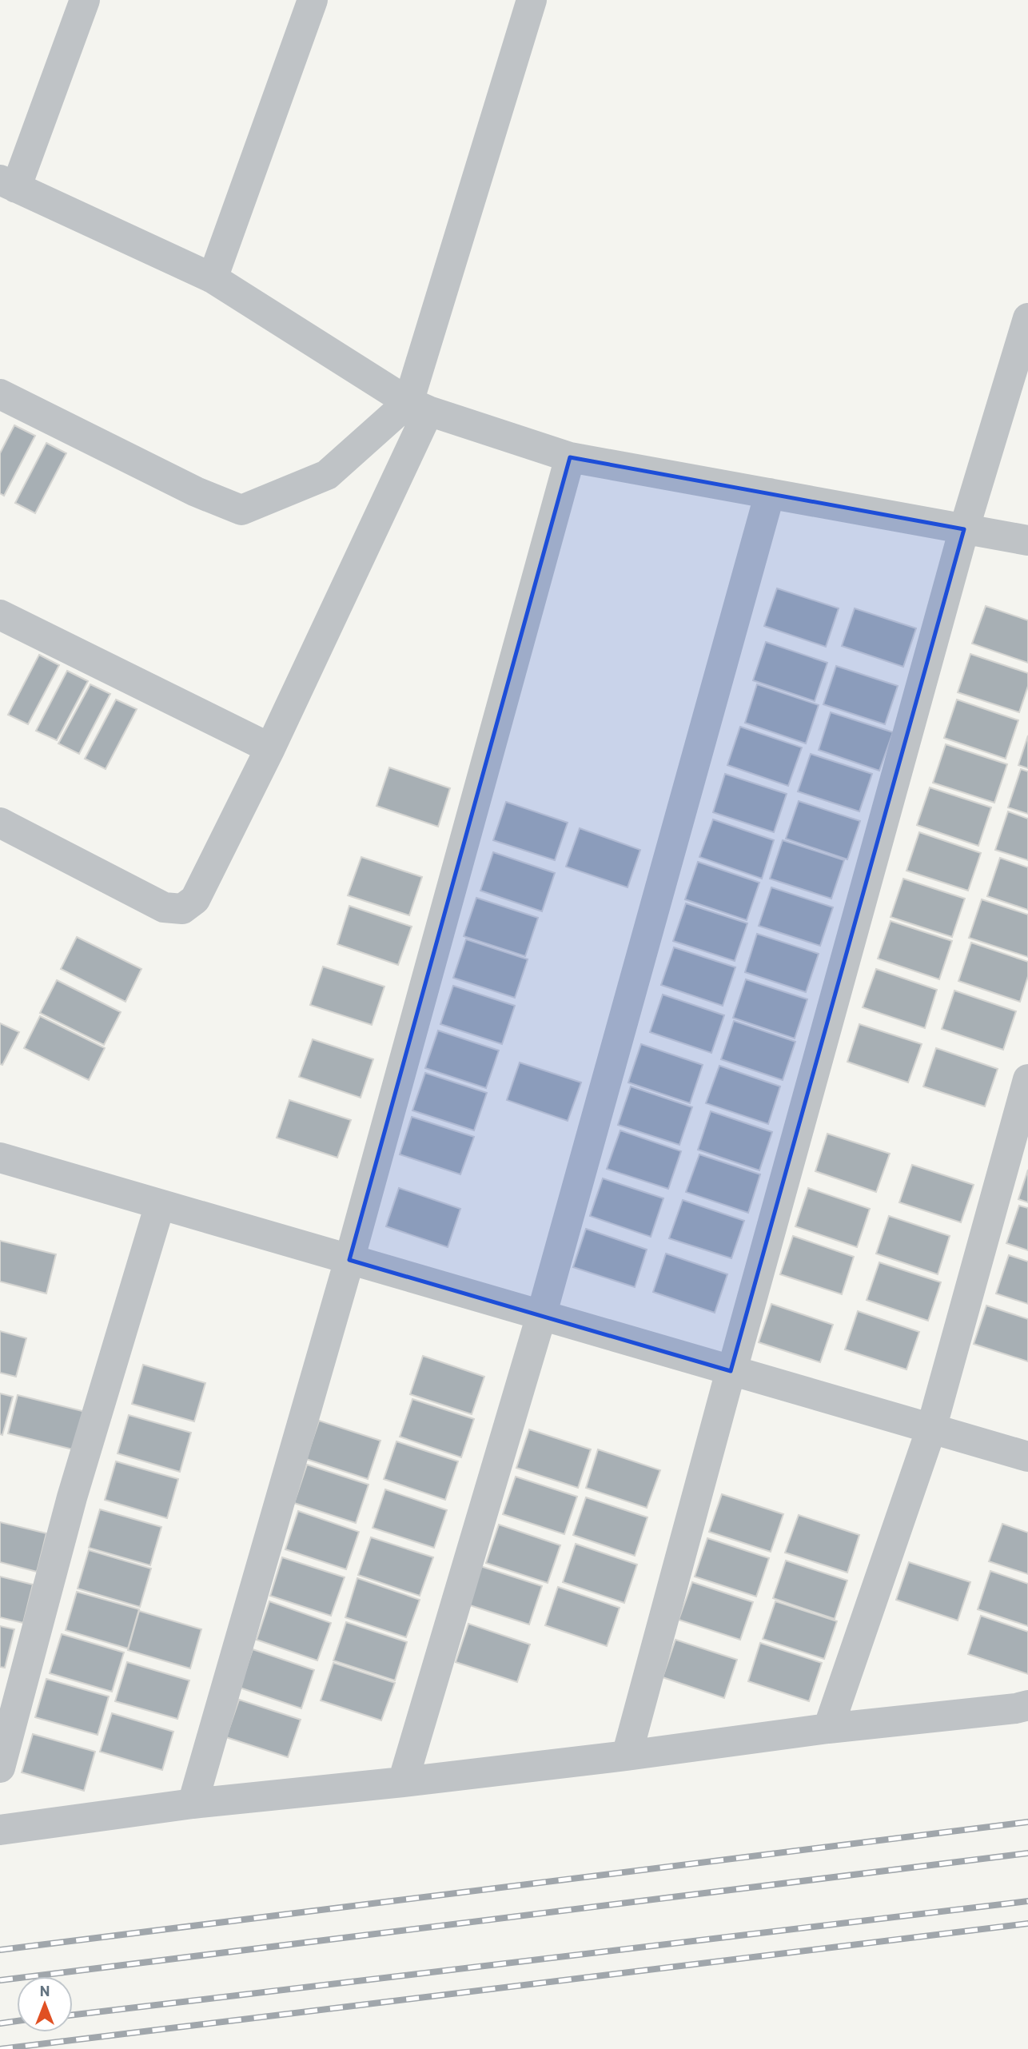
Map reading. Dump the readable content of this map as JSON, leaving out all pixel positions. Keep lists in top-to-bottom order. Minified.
{"north":"top"}
